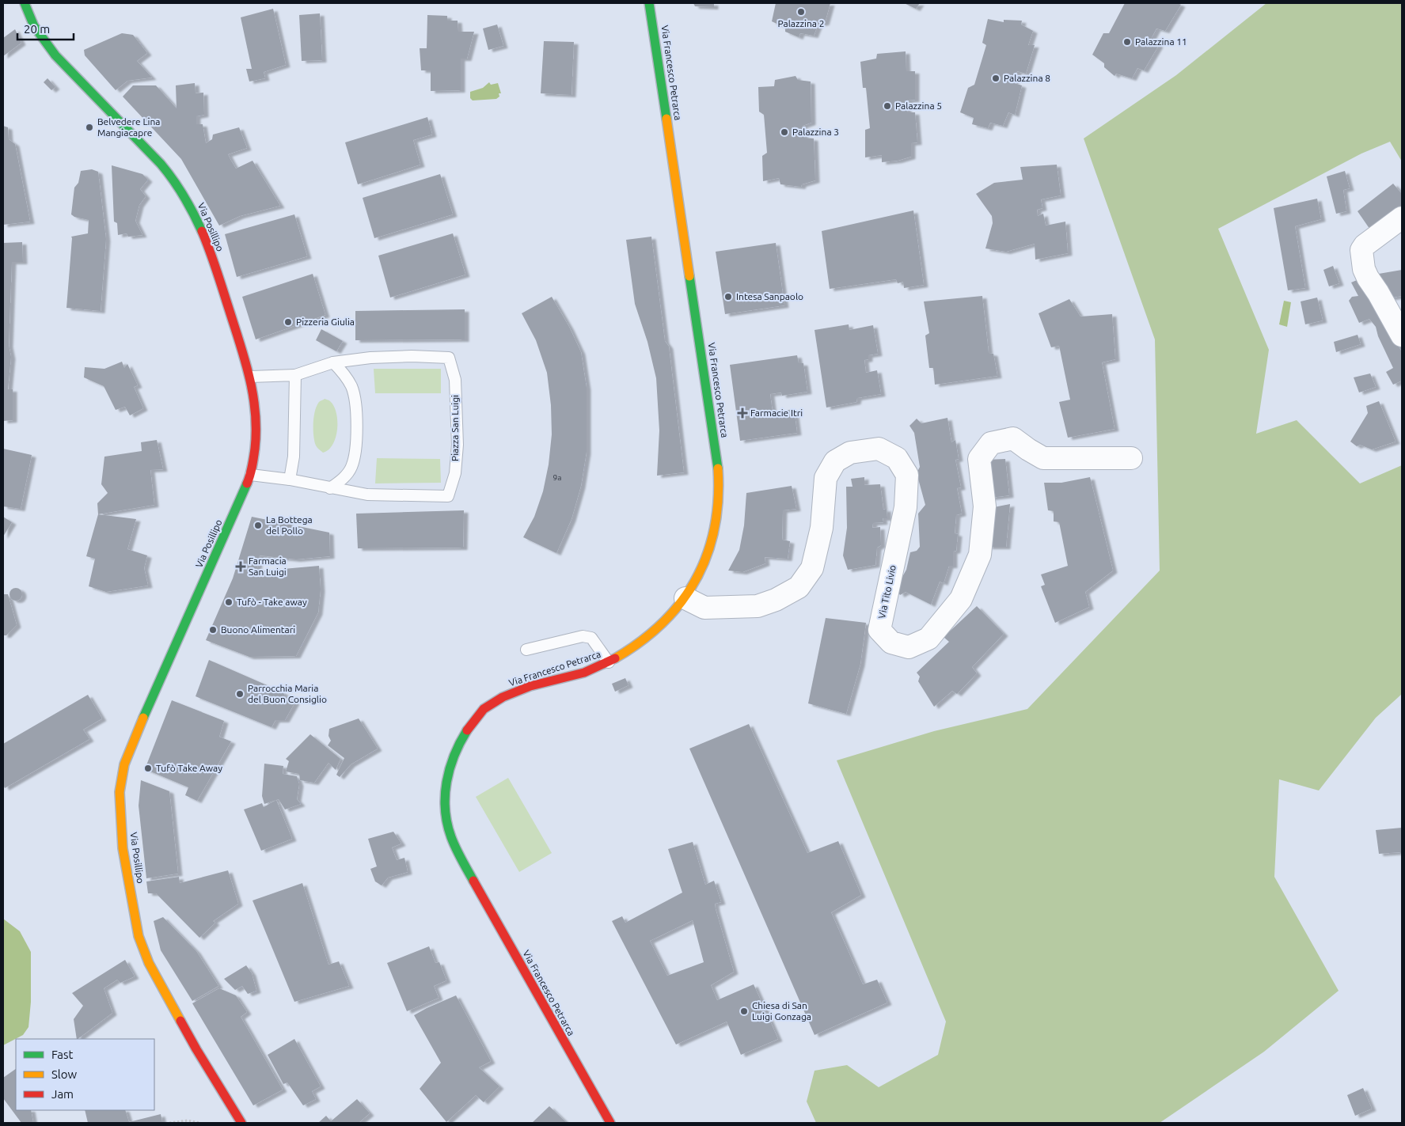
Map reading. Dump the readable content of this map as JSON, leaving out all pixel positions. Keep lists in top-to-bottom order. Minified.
{"streets":{"street":["Via Francesco Petrarca","Via Posillipo","Via Tito Livio"],"lane":["Piazza San Luigi"]},"crossings":[["Via Francesco Petrarca","Via Tito Livio"],["Via Posillipo","Piazza San Luigi"]],"places":{"other":["Palazzina 2","Palazzina 11","Palazzina 8","Palazzina 5","Belvedere Lina Mangiacapre","Palazzina 3","Intesa Sanpaolo","Pizzeria Giulia","La Bottega del Pollo","Tufò - Take away","Buono Alimentari","Parrocchia Maria del Buon Consiglio","Tufò Take Away","Chiesa di San Luigi Gonzaga"],"health":["Farmacie Itri","Farmacia San Luigi"]},"house_numbers":["9a"],"legend":["Fast","Slow","Jam"],"scale_bar":"20 m"}
